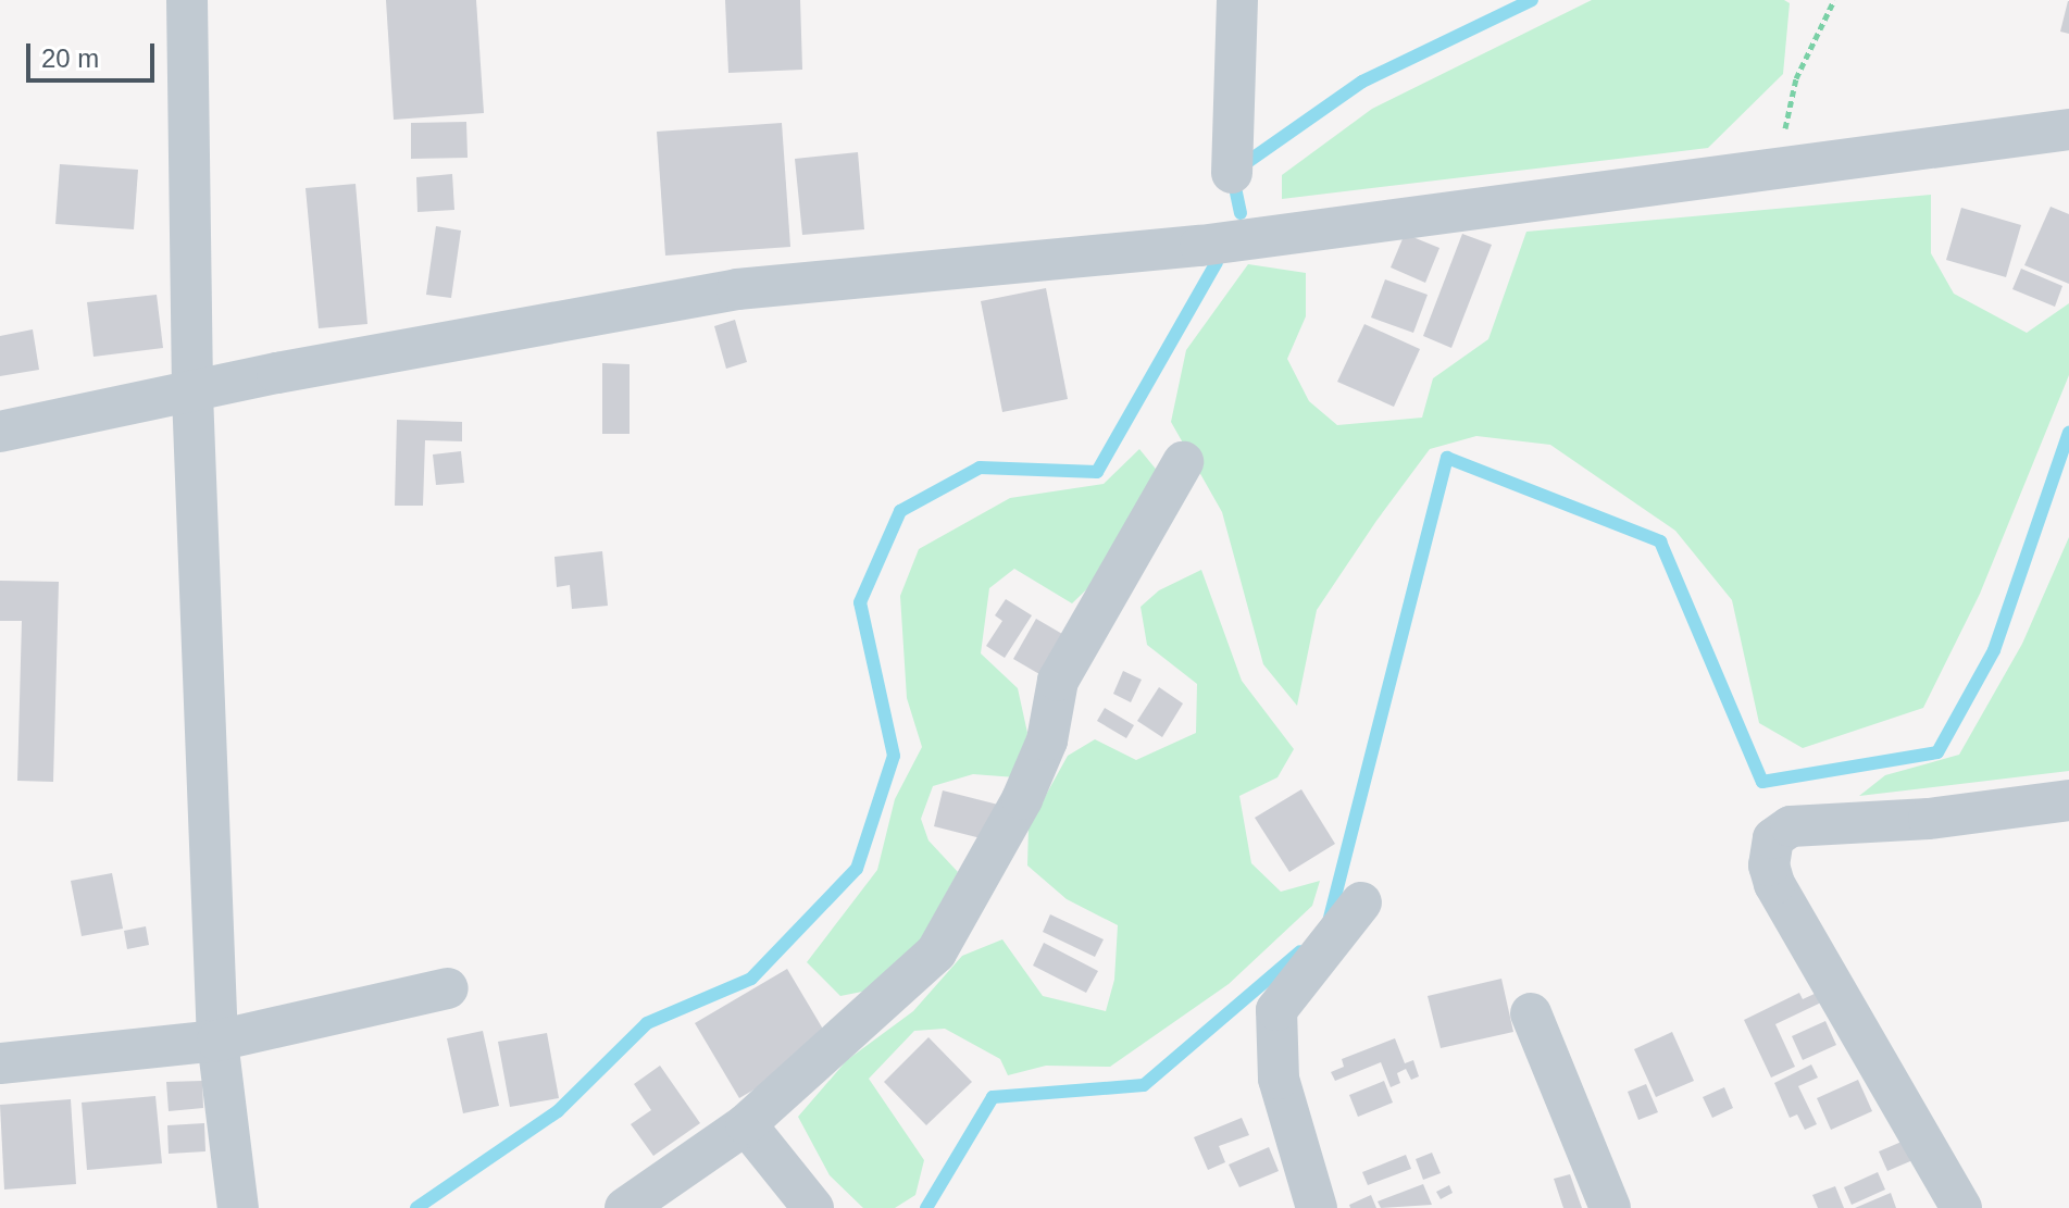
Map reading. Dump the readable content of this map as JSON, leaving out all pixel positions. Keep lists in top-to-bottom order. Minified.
{"scale_bar":"20 m"}
